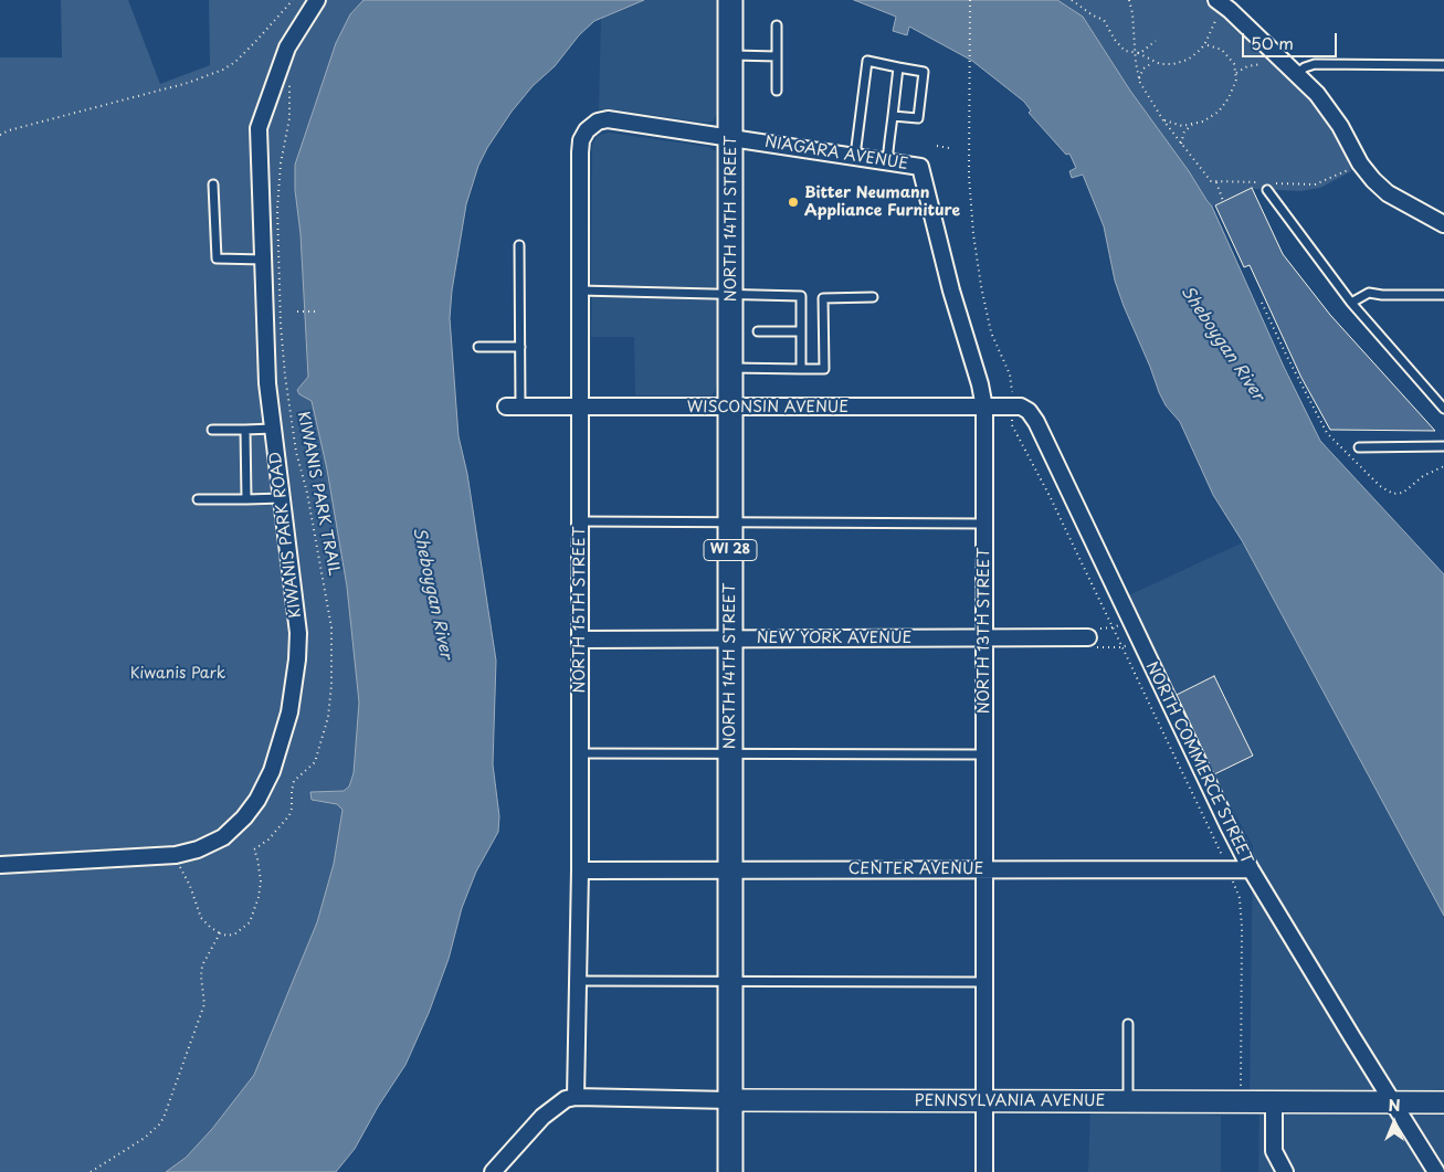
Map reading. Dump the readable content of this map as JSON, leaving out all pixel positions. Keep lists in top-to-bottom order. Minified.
{"streets":{"main road":["NORTH 14TH STREET","WI 28"],"street":["NIAGARA AVENUE","WISCONSIN AVENUE","KIWANIS PARK ROAD","NORTH 15TH STREET","NORTH 13TH STREET","NEW YORK AVENUE","NORTH COMMERCE STREET","CENTER AVENUE","PENNSYLVANIA AVENUE"],"path":["KIWANIS PARK TRAIL"]},"crossings":[["NIAGARA AVENUE","NORTH 14TH STREET"],["NIAGARA AVENUE","NORTH 15TH STREET"],["NIAGARA AVENUE","NORTH 13TH STREET"],["NORTH 14TH STREET","WISCONSIN AVENUE"],["NORTH 14TH STREET","WI 28"],["NORTH 14TH STREET","NEW YORK AVENUE"],["NORTH 14TH STREET","CENTER AVENUE"],["NORTH 14TH STREET","PENNSYLVANIA AVENUE"],["WISCONSIN AVENUE","NORTH 15TH STREET"],["WISCONSIN AVENUE","NORTH 13TH STREET"],["WISCONSIN AVENUE","NORTH COMMERCE STREET"],["WI 28","PENNSYLVANIA AVENUE"],["NORTH 15TH STREET","NEW YORK AVENUE"],["NORTH 15TH STREET","CENTER AVENUE"],["NORTH 15TH STREET","PENNSYLVANIA AVENUE"],["NORTH 13TH STREET","NEW YORK AVENUE"],["NORTH 13TH STREET","CENTER AVENUE"],["NORTH 13TH STREET","PENNSYLVANIA AVENUE"],["NORTH COMMERCE STREET","CENTER AVENUE"],["NORTH COMMERCE STREET","PENNSYLVANIA AVENUE"]],"water":["Sheboygan River"],"parks":["Kiwanis Park"],"places":["Bitter Neumann Appliance Furniture"],"scale_bar":"50 m","north":"top"}
